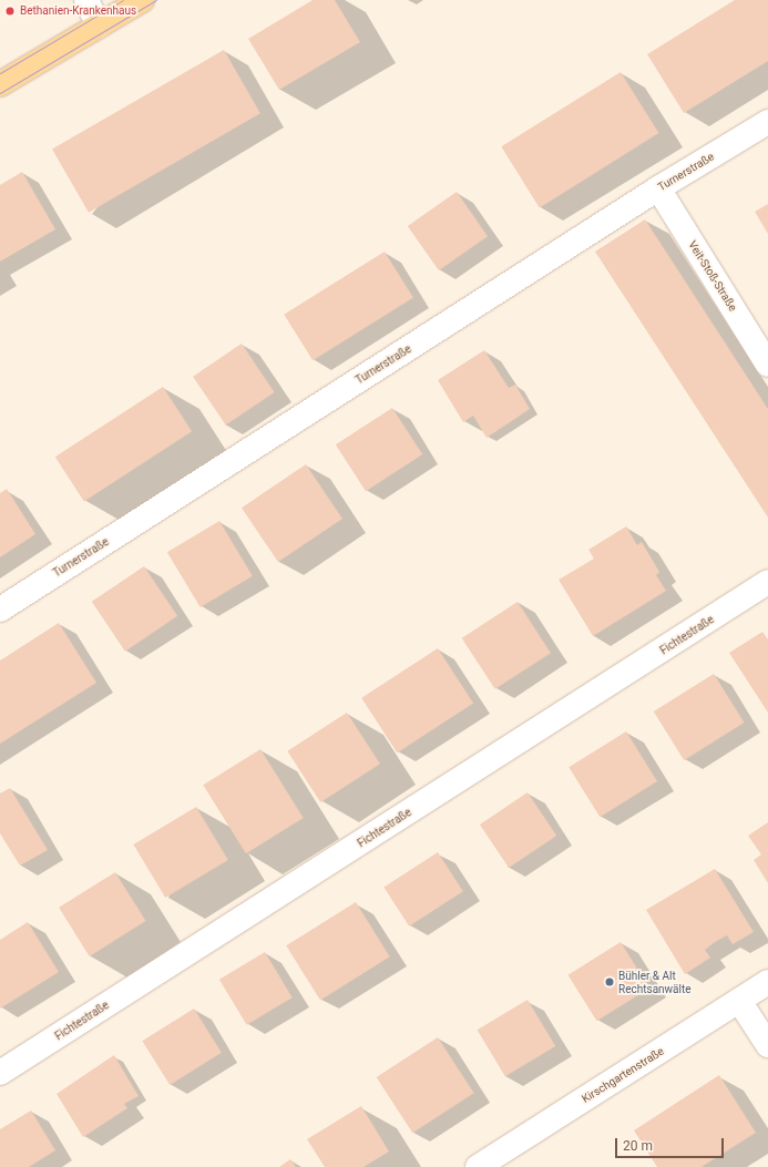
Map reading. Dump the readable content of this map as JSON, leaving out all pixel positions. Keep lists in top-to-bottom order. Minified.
{"streets":{"street":["Turnerstraße","Veit-Stoß-Straße","Fichtestraße","Kirschgartenstraße"]},"crossings":[["Turnerstraße","Veit-Stoß-Straße"]],"places":["Bethanien-Krankenhaus","Bühler & Alt Rechtsanwälte"],"scale_bar":"20 m"}
